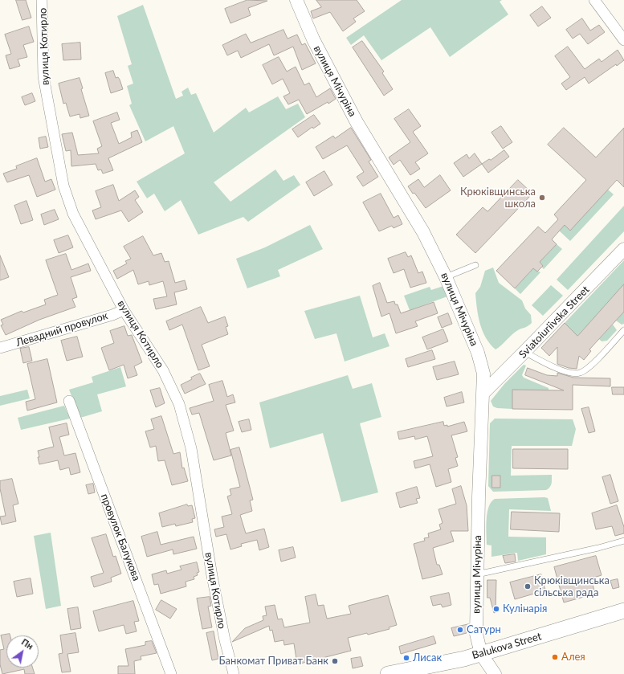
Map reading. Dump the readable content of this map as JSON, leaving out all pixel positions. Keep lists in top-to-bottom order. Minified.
{"streets":{"main road":["Balukova Street"],"street":["вулиця Котирло","вулиця Мічуріна","Sviatoiuriivska Street","Левадний провулок","провулок Балукова"]},"crossings":[["вулиця Котирло","Левадний провулок"],["вулиця Мічуріна","Sviatoiuriivska Street"],["вулиця Мічуріна","Balukova Street"]],"places":["Крюківщинська школа","Крюківщинська сільська рада","Кулінарія","Сатурн","Алея","Лисак","Банкомат Приват Банк"],"north":"top right"}
